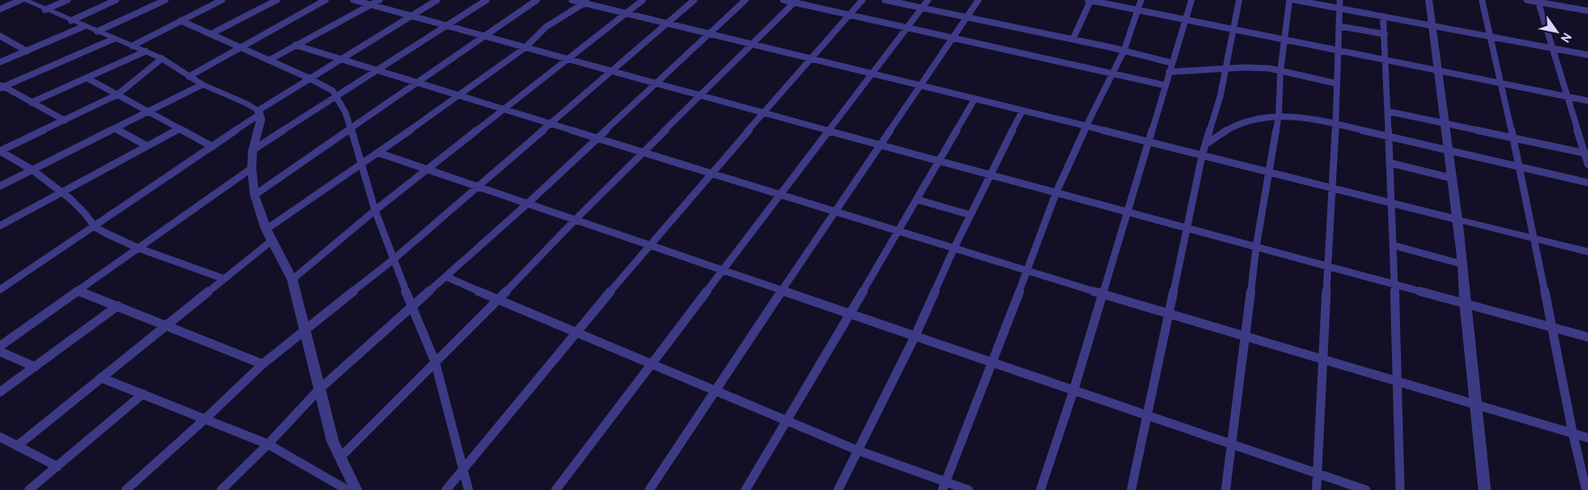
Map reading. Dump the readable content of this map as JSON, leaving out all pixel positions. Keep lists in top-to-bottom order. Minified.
{"north":"bottom right"}
